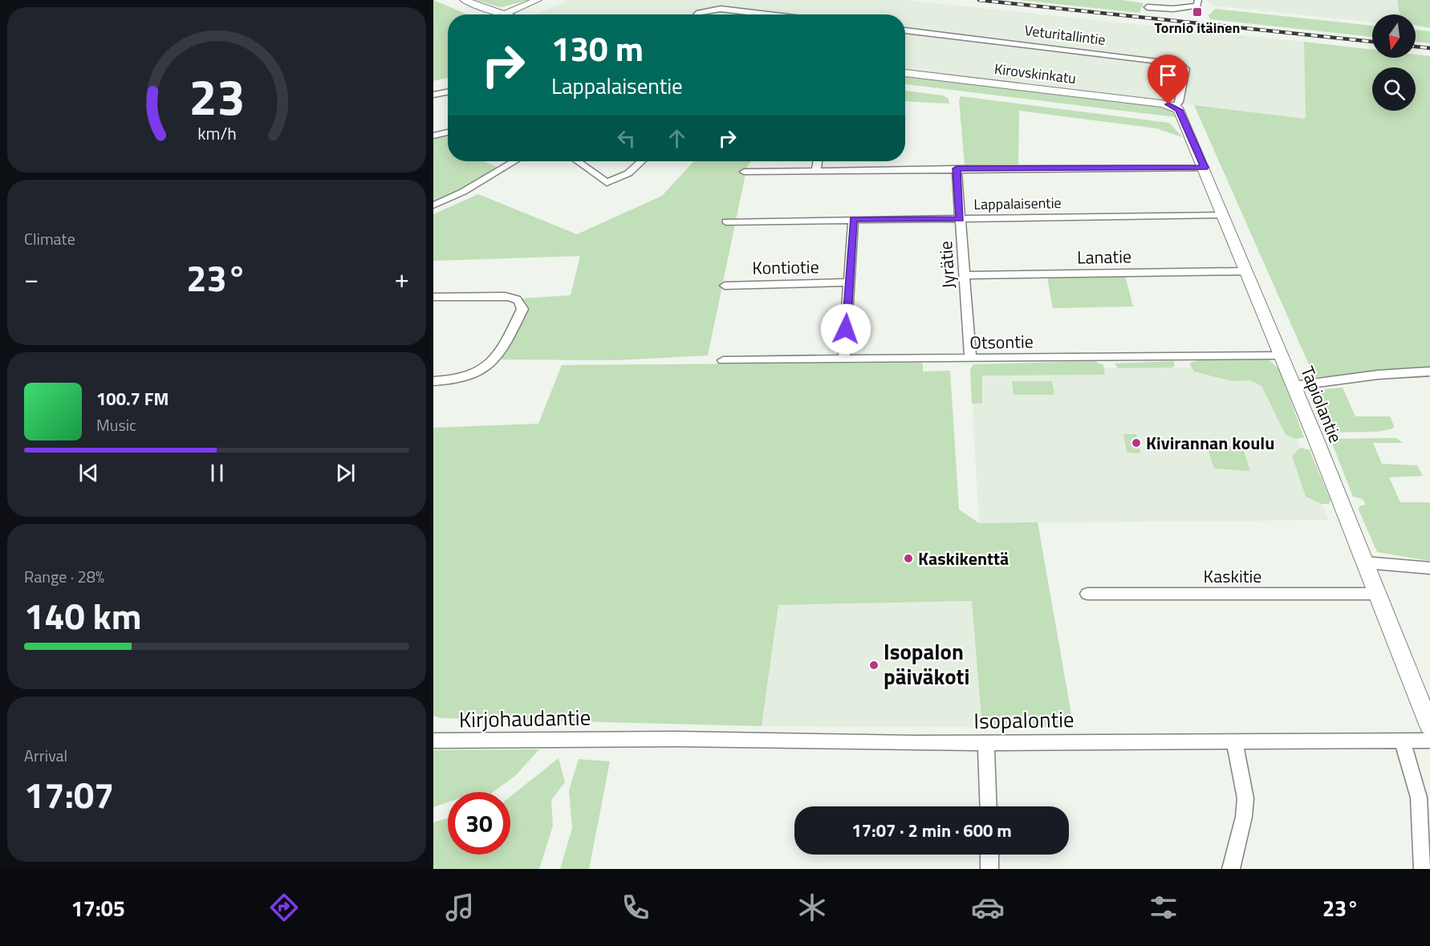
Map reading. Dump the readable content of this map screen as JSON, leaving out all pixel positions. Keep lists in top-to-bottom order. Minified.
{"streets":{"street":["Veturitallintie","Kirovskinkatu","Lappalaisentie","Lanatie","Jyrätie","Kontiotie","Otsontie","Tapiolantie","Kaskitie","Kirjohaudantie","Isopalontie"]},"crossings":[["Veturitallintie","Kirovskinkatu"],["Veturitallintie","Tapiolantie"],["Kirovskinkatu","Tapiolantie"],["Lappalaisentie","Jyrätie"],["Lappalaisentie","Tapiolantie"],["Lanatie","Jyrätie"],["Lanatie","Tapiolantie"],["Jyrätie","Otsontie"],["Otsontie","Tapiolantie"],["Tapiolantie","Kaskitie"],["Kirjohaudantie","Isopalontie"]],"places":{"transit":["Tornio itäinen"],"other":["Kivirannan koulu","Kaskikenttä","Isopalon päiväkoti"]},"north":"bottom","page":{"turn":["130 m","Lappalaisentie"],"tile":["Climate",["Range · 28%","140 km"],["Arrival","17:07"]],"heat":["−","23°","+"],"song":["100.7 FM","Music"],"limit":"30","trip":"17:07 · 2 min · 600 m","tabs":["17:05","23°"],"gauge":["23","km/h"]}}
